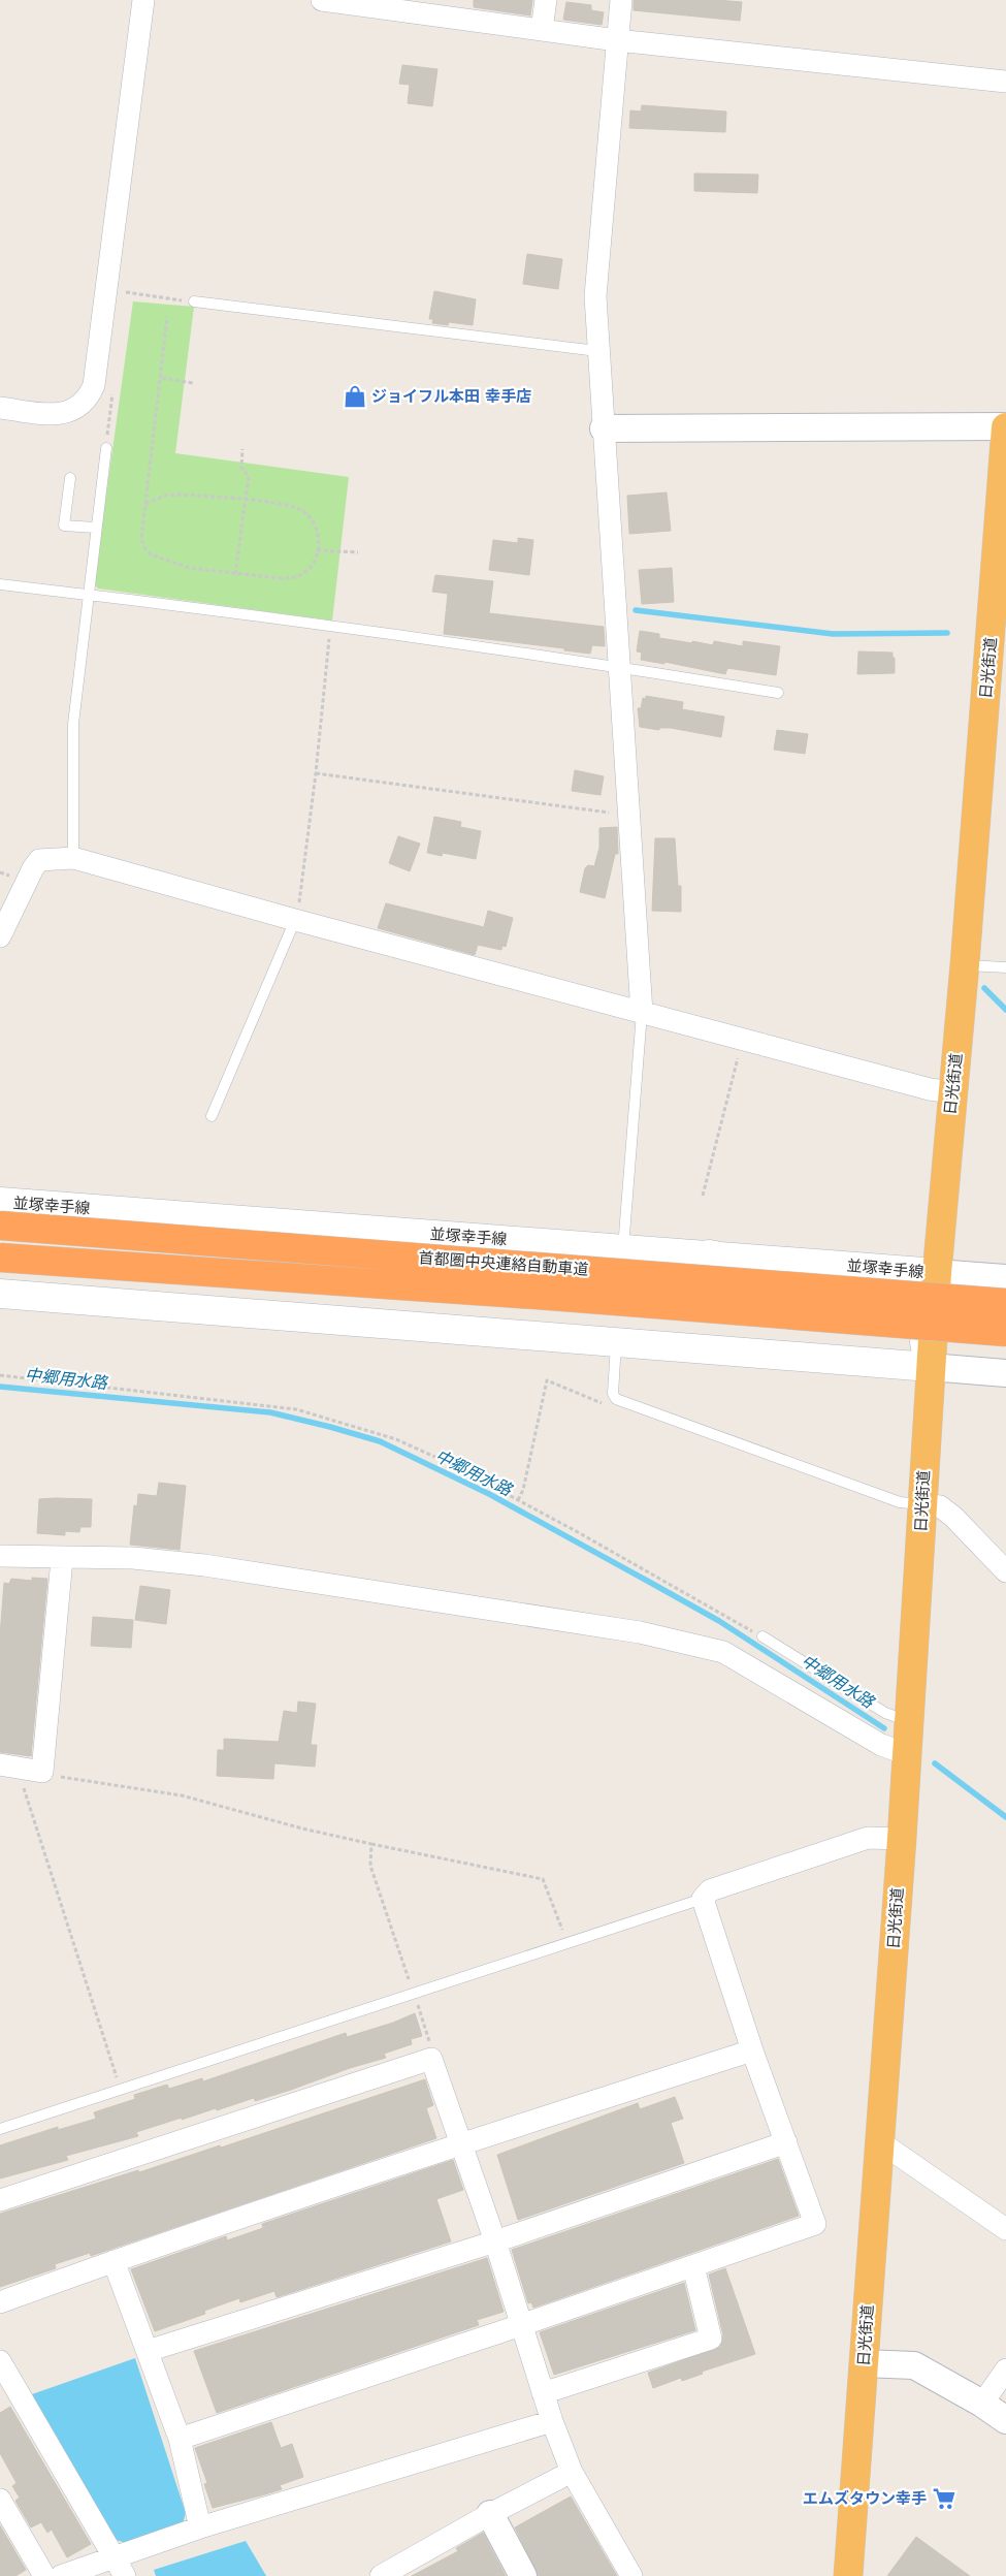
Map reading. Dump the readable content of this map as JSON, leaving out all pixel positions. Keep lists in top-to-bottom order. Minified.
{"streets":{"highway":["日光街道","首都圏中央連絡自動車道"],"main road":["並塚幸手線"]},"crossings":[["日光街道","並塚幸手線"]],"water":["中郷用水路"],"places":{"shop":["ジョイフル本田 幸手店"],"supermarket":["エムズタウン幸手"]}}
